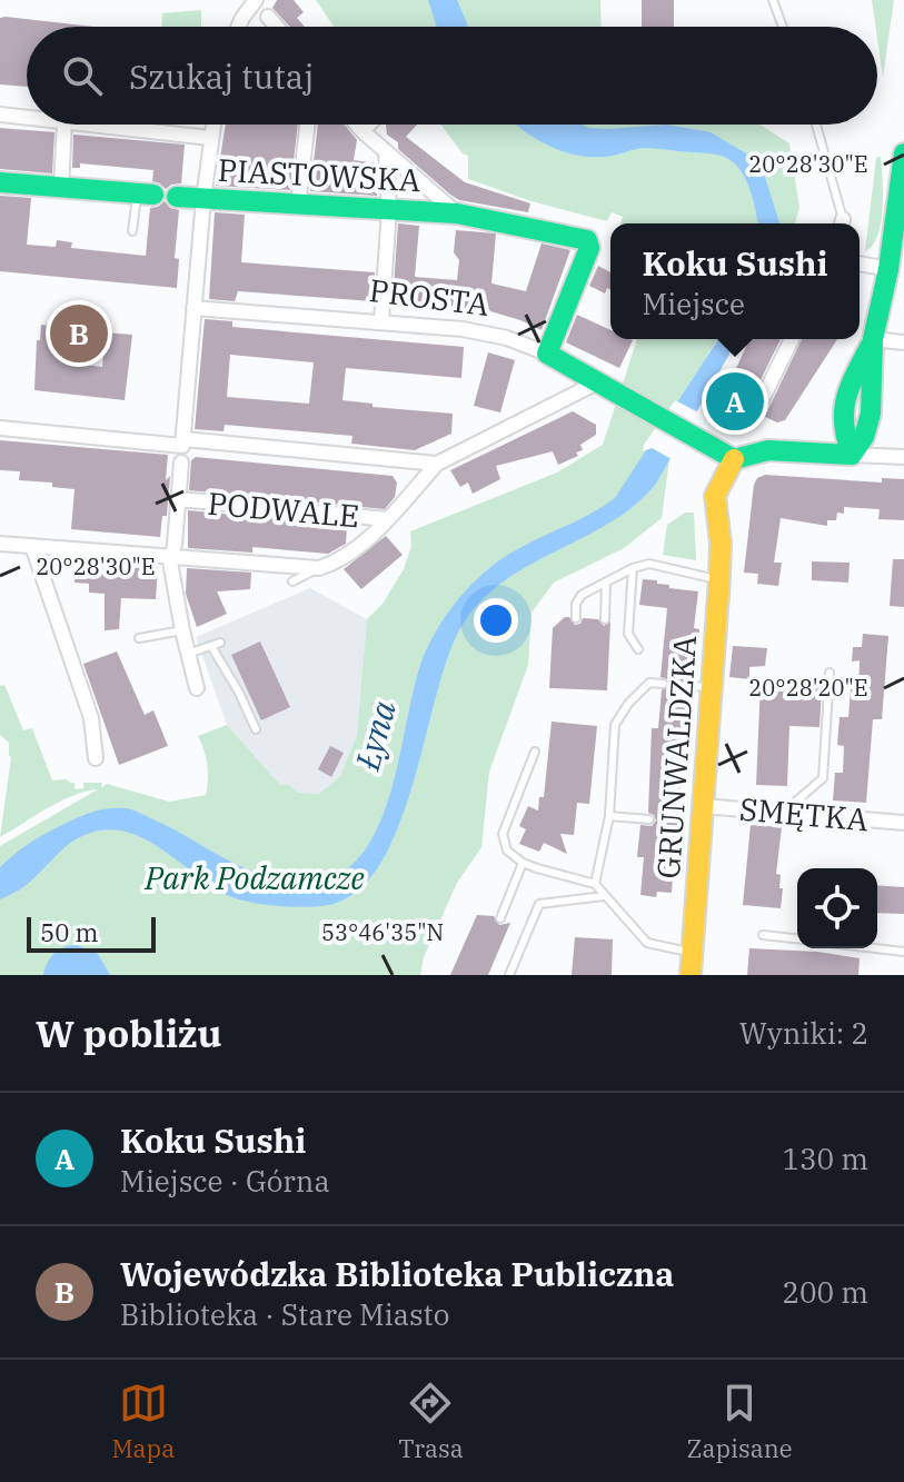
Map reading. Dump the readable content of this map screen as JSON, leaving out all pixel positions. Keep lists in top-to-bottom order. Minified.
{"streets":{"street":["PIASTOWSKA","PROSTA","PODWALE","GRUNWALDZKA","SMĘTKA"]},"crossings":[["PIASTOWSKA","PROSTA"],["PROSTA","GRUNWALDZKA"],["GRUNWALDZKA","SMĘTKA"]],"water":["Łyna"],"parks":["Park Podzamcze"],"scale_bar":"50 m","page":{"search":"Szukaj tutaj","popup":["Koku Sushi","Miejsce"],"pins":["B","A"],"scale":"50 m","heading":["W pobliżu","Wyniki: 2"],"list":[{"mark":"A","name":"Koku Sushi","note":"Miejsce · Górna","value":"130 m"},{"mark":"B","name":"Wojewódzka Biblioteka Publiczna","note":"Biblioteka · Stare Miasto","value":"200 m"}],"nav":["Mapa","Trasa","Zapisane"]},"coordinates":["20°28'30\"E","20°28'20\"E","53°46'35\"N"]}
